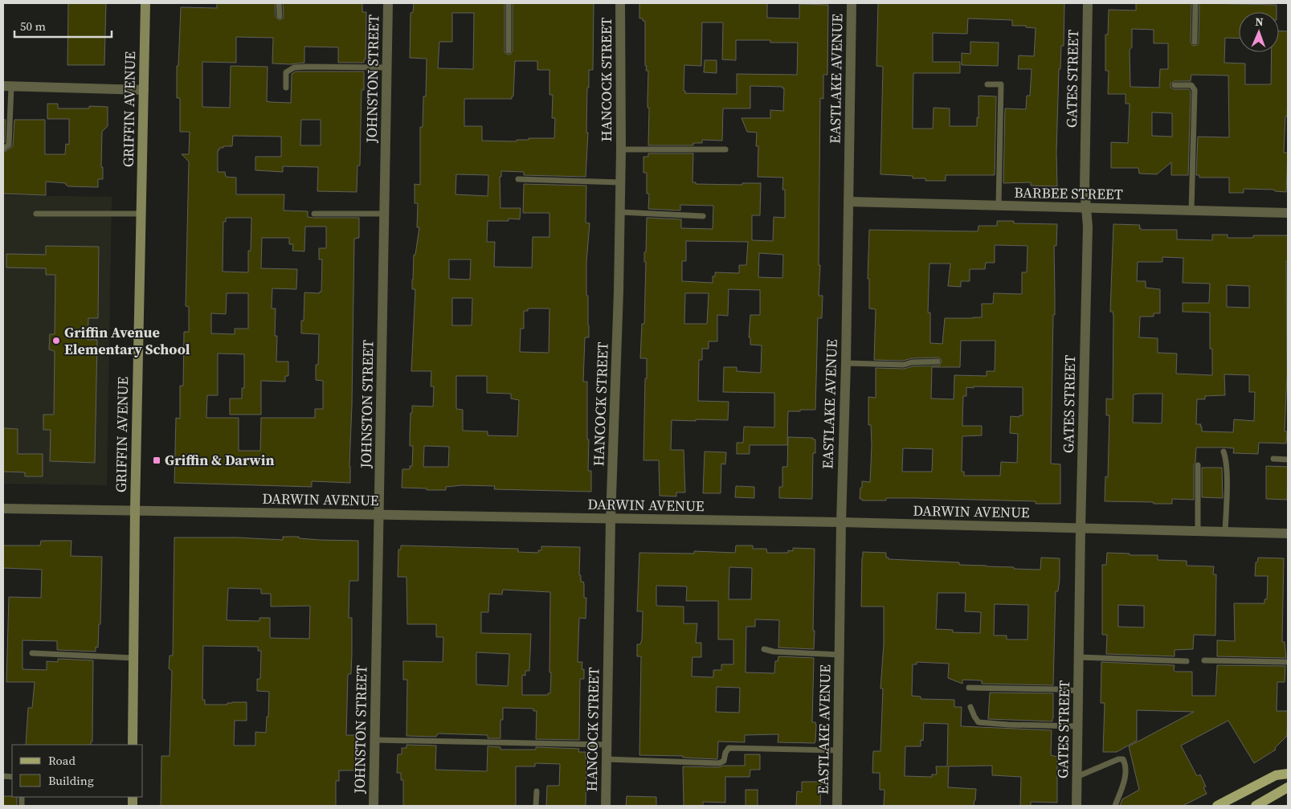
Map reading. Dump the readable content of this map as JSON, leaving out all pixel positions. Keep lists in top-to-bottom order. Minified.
{"streets":{"main road":["GRIFFIN AVENUE"],"street":["JOHNSTON STREET","EASTLAKE AVENUE","GATES STREET","HANCOCK STREET","BARBEE STREET","DARWIN AVENUE"]},"crossings":[["JOHNSTON STREET","DARWIN AVENUE"],["EASTLAKE AVENUE","BARBEE STREET"],["EASTLAKE AVENUE","DARWIN AVENUE"],["GATES STREET","BARBEE STREET"],["GATES STREET","DARWIN AVENUE"],["HANCOCK STREET","DARWIN AVENUE"],["GRIFFIN AVENUE","DARWIN AVENUE"]],"places":{"other":["Griffin Avenue Elementary School"],"transit":["Griffin & Darwin"]},"legend":["Road","Building"],"scale_bar":"50 m","north":"top"}
